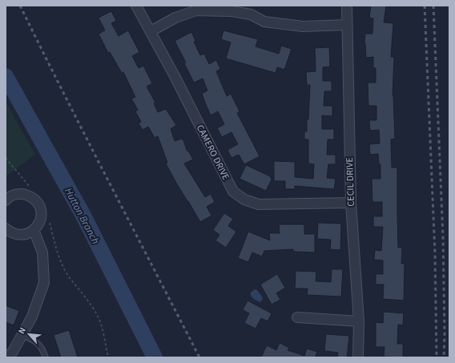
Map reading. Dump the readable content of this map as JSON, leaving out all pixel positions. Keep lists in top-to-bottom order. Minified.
{"streets":{"street":["CAMERO DRIVE","CECIL DRIVE"]},"crossings":[["CAMERO DRIVE","CECIL DRIVE"]],"water":["Hutton Branch"],"north":"top left"}
